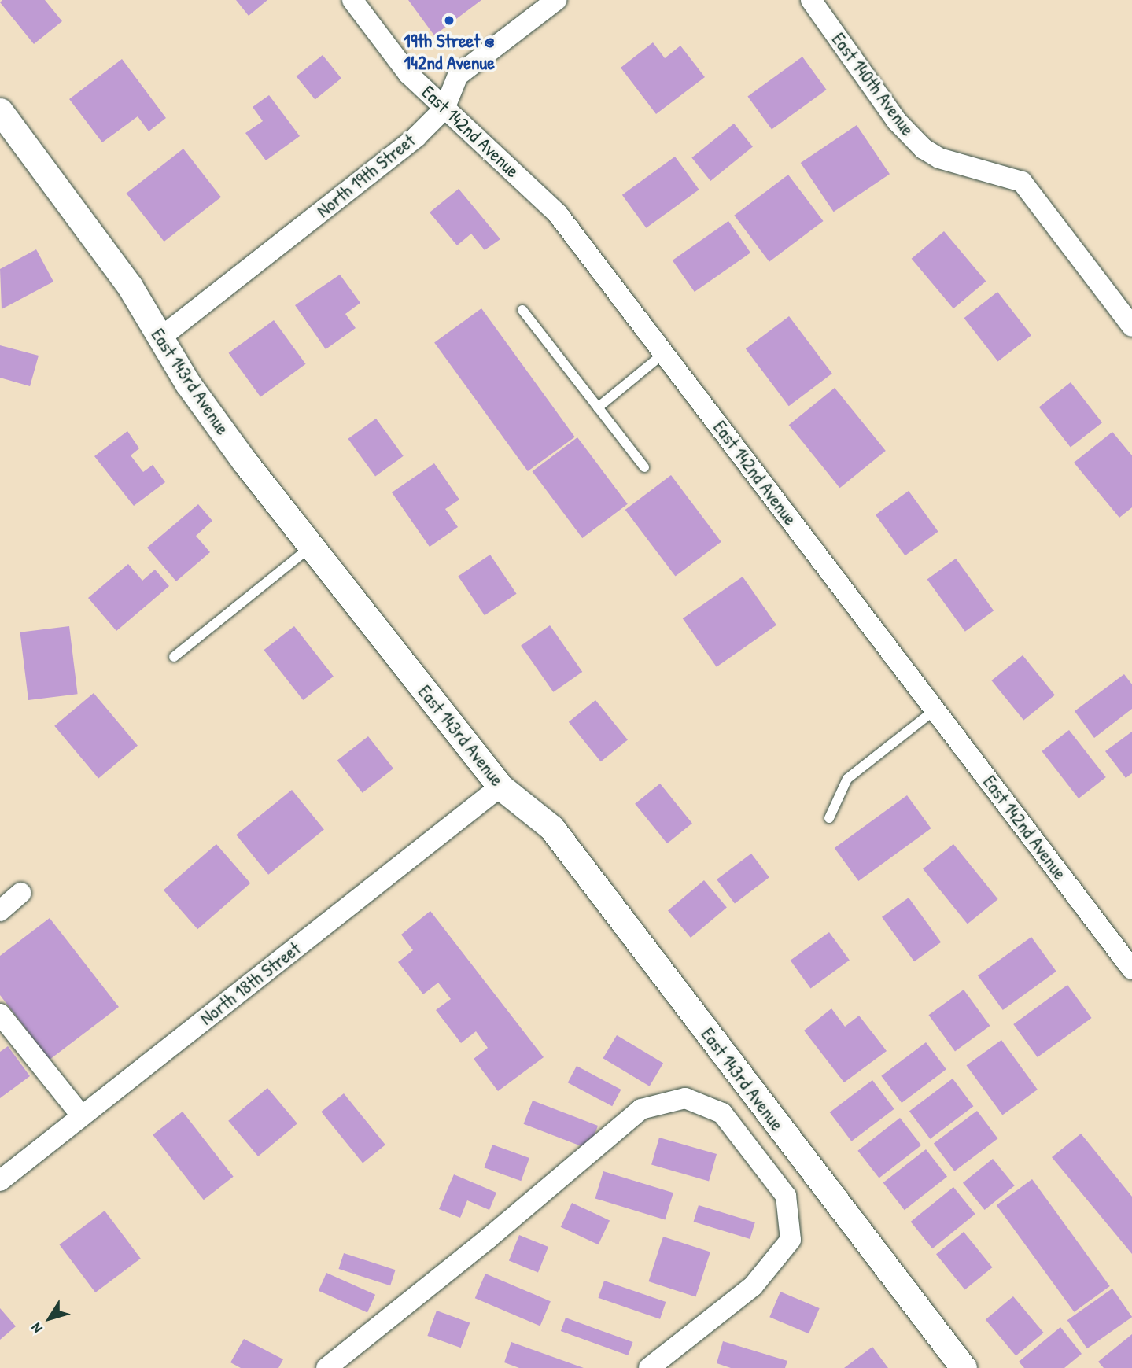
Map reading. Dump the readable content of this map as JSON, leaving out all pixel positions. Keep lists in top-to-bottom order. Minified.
{"streets":{"street":["East 140th Avenue","East 142nd Avenue","North 19th Street","East 143rd Avenue","North 18th Street"]},"crossings":[["East 142nd Avenue","North 19th Street"],["North 19th Street","East 143rd Avenue"],["East 143rd Avenue","North 18th Street"]],"places":["19th Street @ 142nd Avenue"],"north":"bottom left"}
